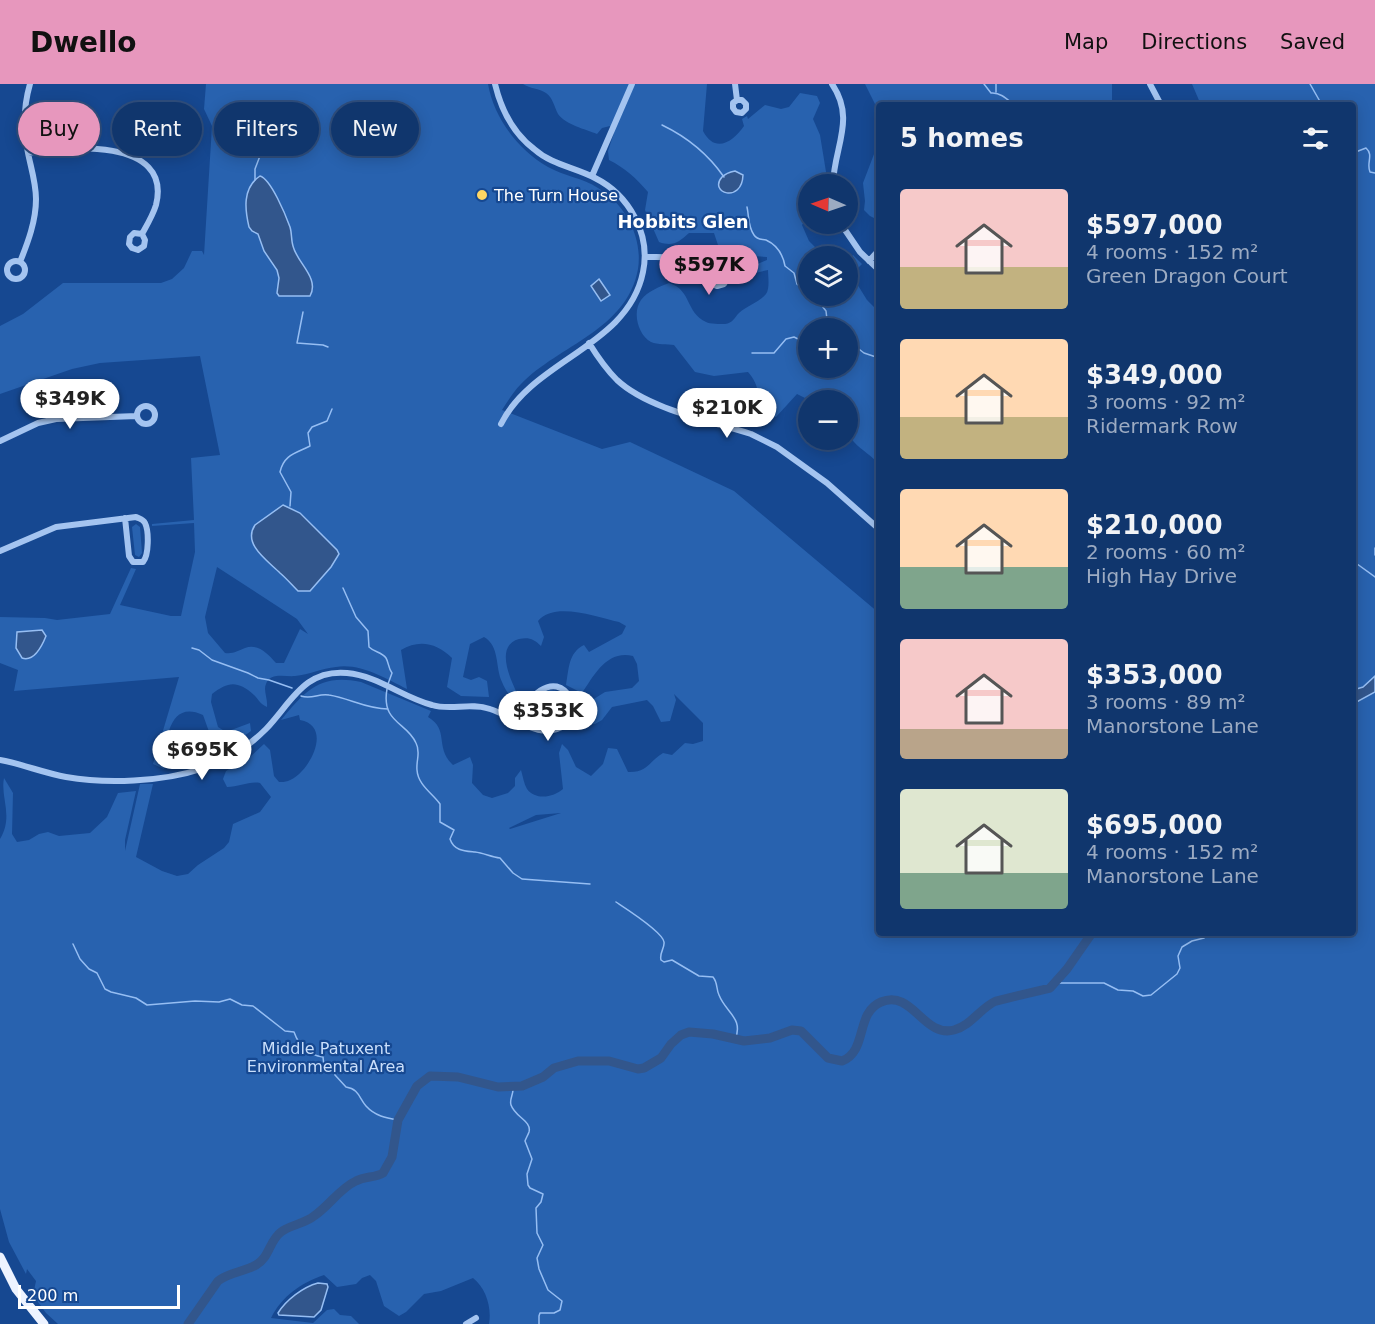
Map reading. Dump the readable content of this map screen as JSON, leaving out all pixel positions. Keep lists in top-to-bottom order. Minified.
{"districts":["Hobbits Glen"],"parks":["Middle Patuxent Environmental Area"],"places":["The Turn House"],"scale_bar":"200 m","north":"left","page":{"header":"Dwello","nav":["Map","Directions","Saved"],"chip":["Buy","Rent","Filters","New"],"heading":"5 homes","map_buttons":["+","−"],"list":[{"name":"$597,000","note":"4 rooms · 152 m² · Green Dragon Court"},{"name":"$349,000","note":"3 rooms · 92 m² · Ridermark Row"},{"name":"$210,000","note":"2 rooms · 60 m² · High Hay Drive"},{"name":"$353,000","note":"3 rooms · 89 m² · Manorstone Lane"},{"name":"$695,000","note":"4 rooms · 152 m² · Manorstone Lane"}],"price":["$597K","$349K","$210K","$353K","$695K"],"scale":"200 m"}}
